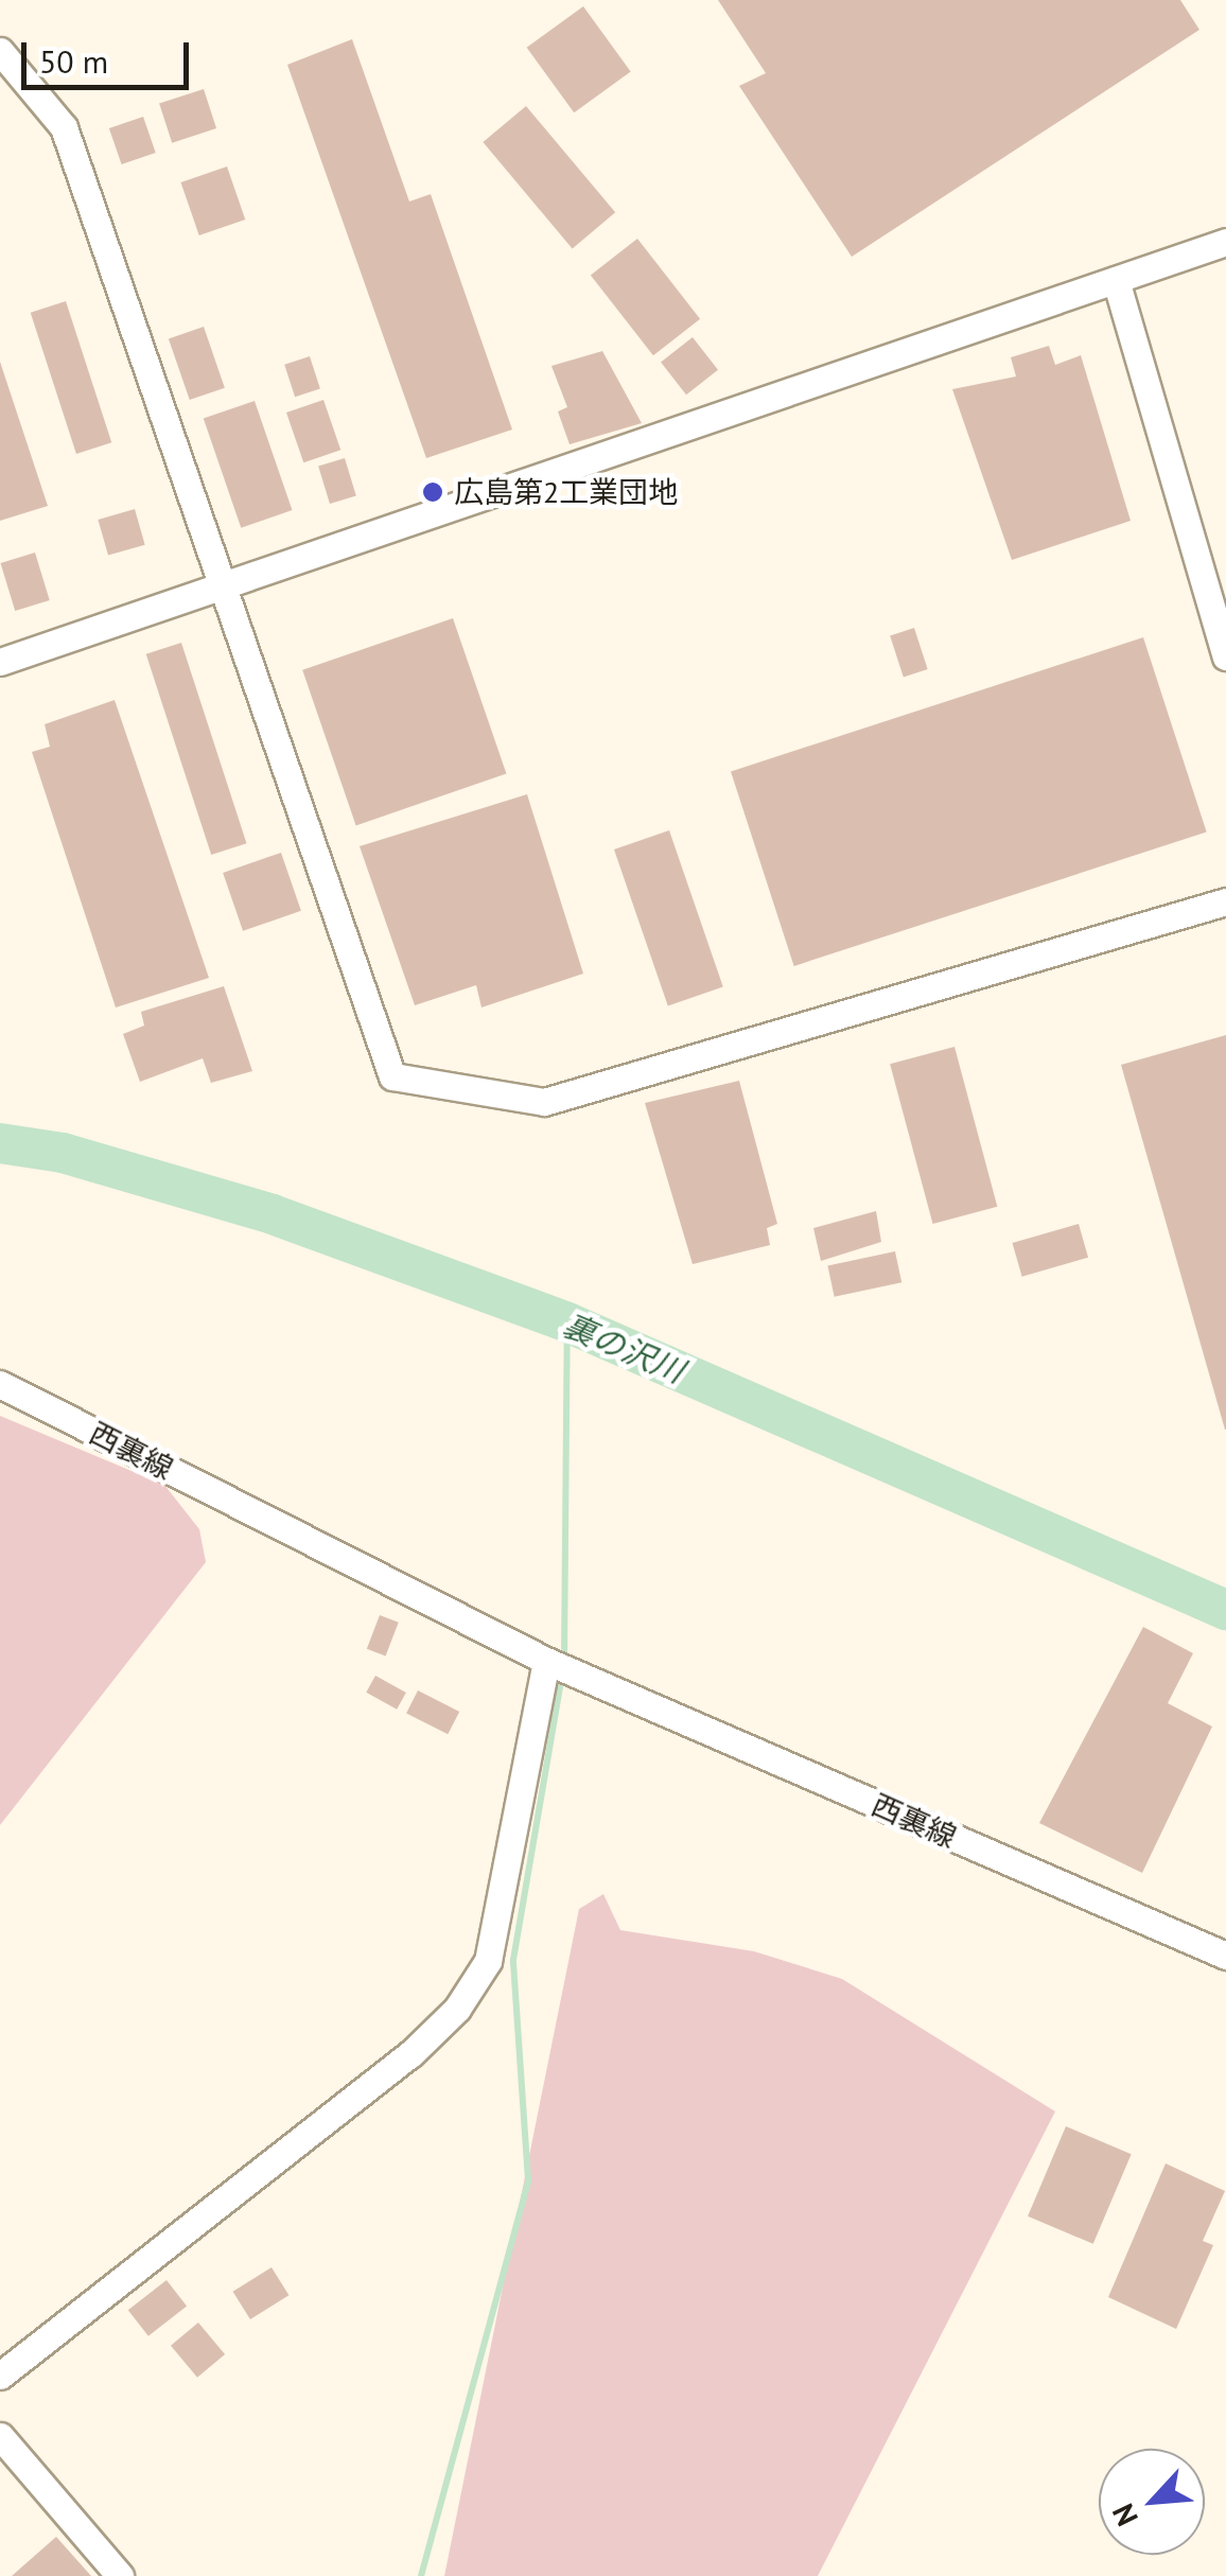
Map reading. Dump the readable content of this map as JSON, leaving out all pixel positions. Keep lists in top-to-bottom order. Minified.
{"streets":{"street":["西裏線"]},"water":["裏の沢川"],"places":["広島第2工業団地"],"scale_bar":"50 m","north":"bottom left"}
